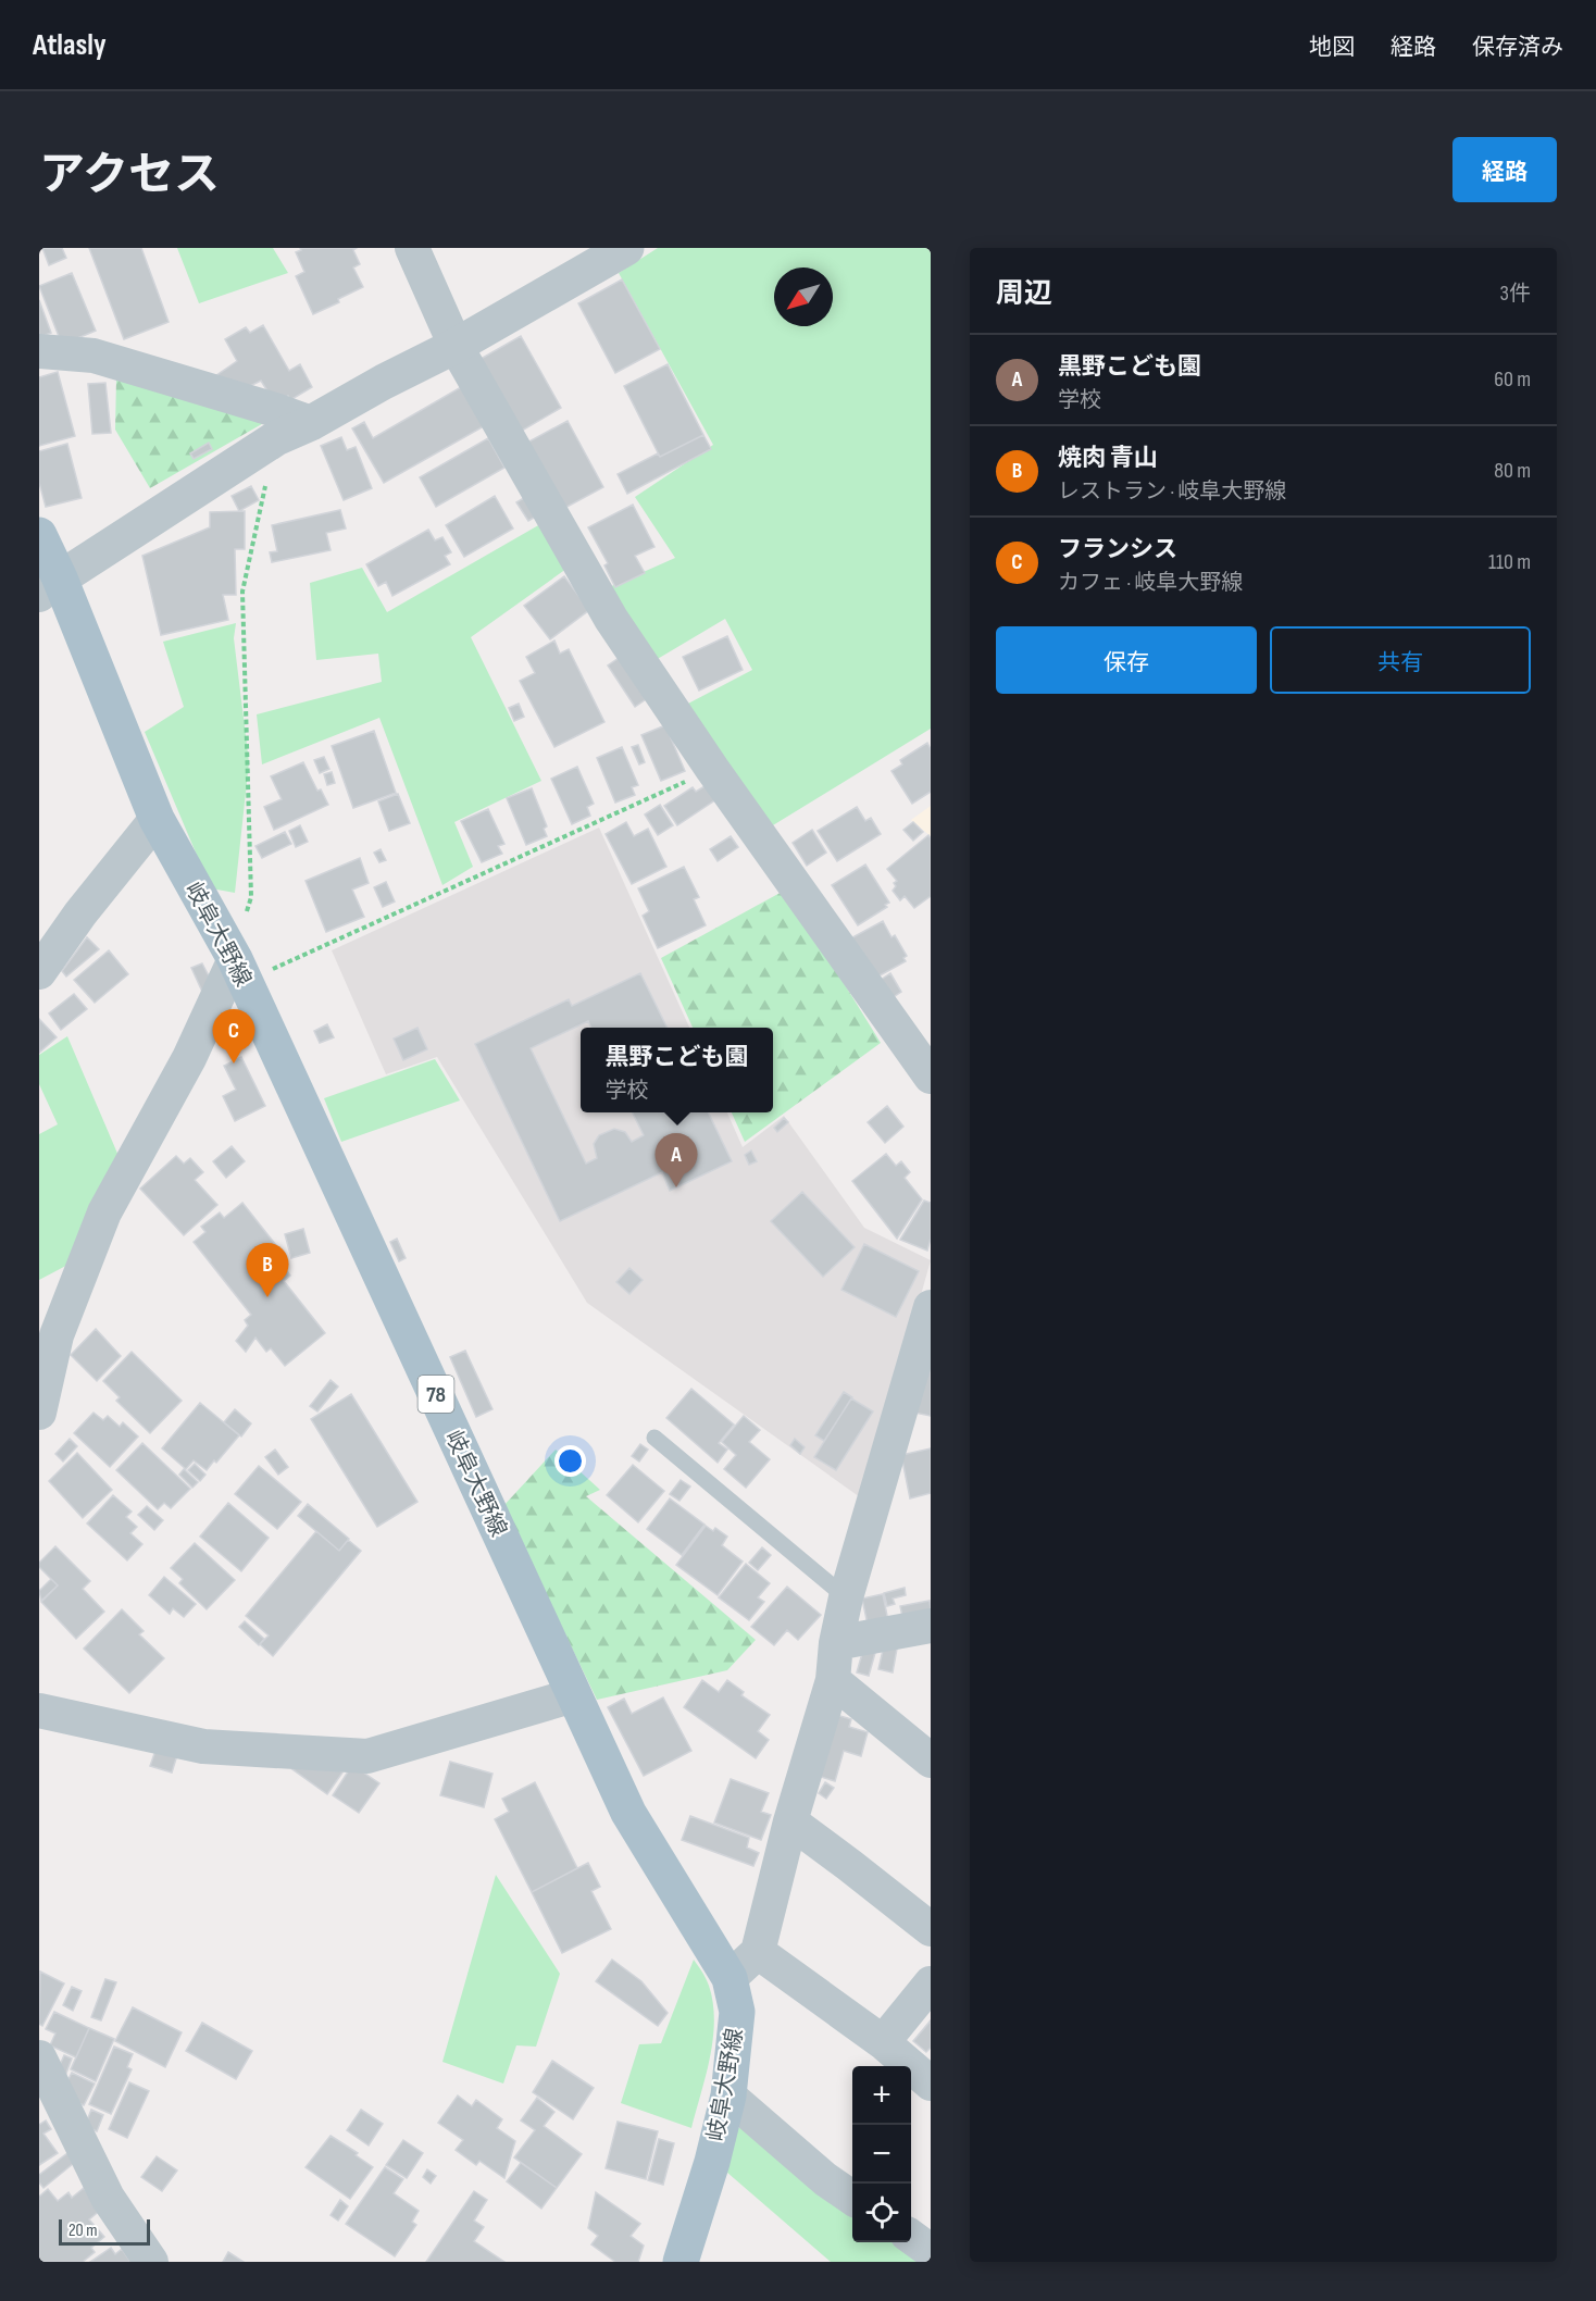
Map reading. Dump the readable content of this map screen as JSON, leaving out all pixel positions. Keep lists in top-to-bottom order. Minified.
{"streets":{"main road":["岐阜大野線","78"]},"scale_bar":"20 m","north":"bottom left","page":{"header":"Atlasly","nav":["地図","経路","保存済み"],"title":"アクセス","buttons":["経路",["保存","共有"]],"heading":["周辺","3件"],"list":[{"mark":"A","name":"黒野こども園","note":"学校","value":"60 m"},{"mark":"B","name":"焼肉 青山","note":"レストラン · 岐阜大野線","value":"80 m"},{"mark":"C","name":"フランシス","note":"カフェ · 岐阜大野線","value":"110 m"}],"pins":["C","A","B"],"popup":["黒野こども園","学校"],"map_buttons":["+","−"],"scale":"20 m"}}
